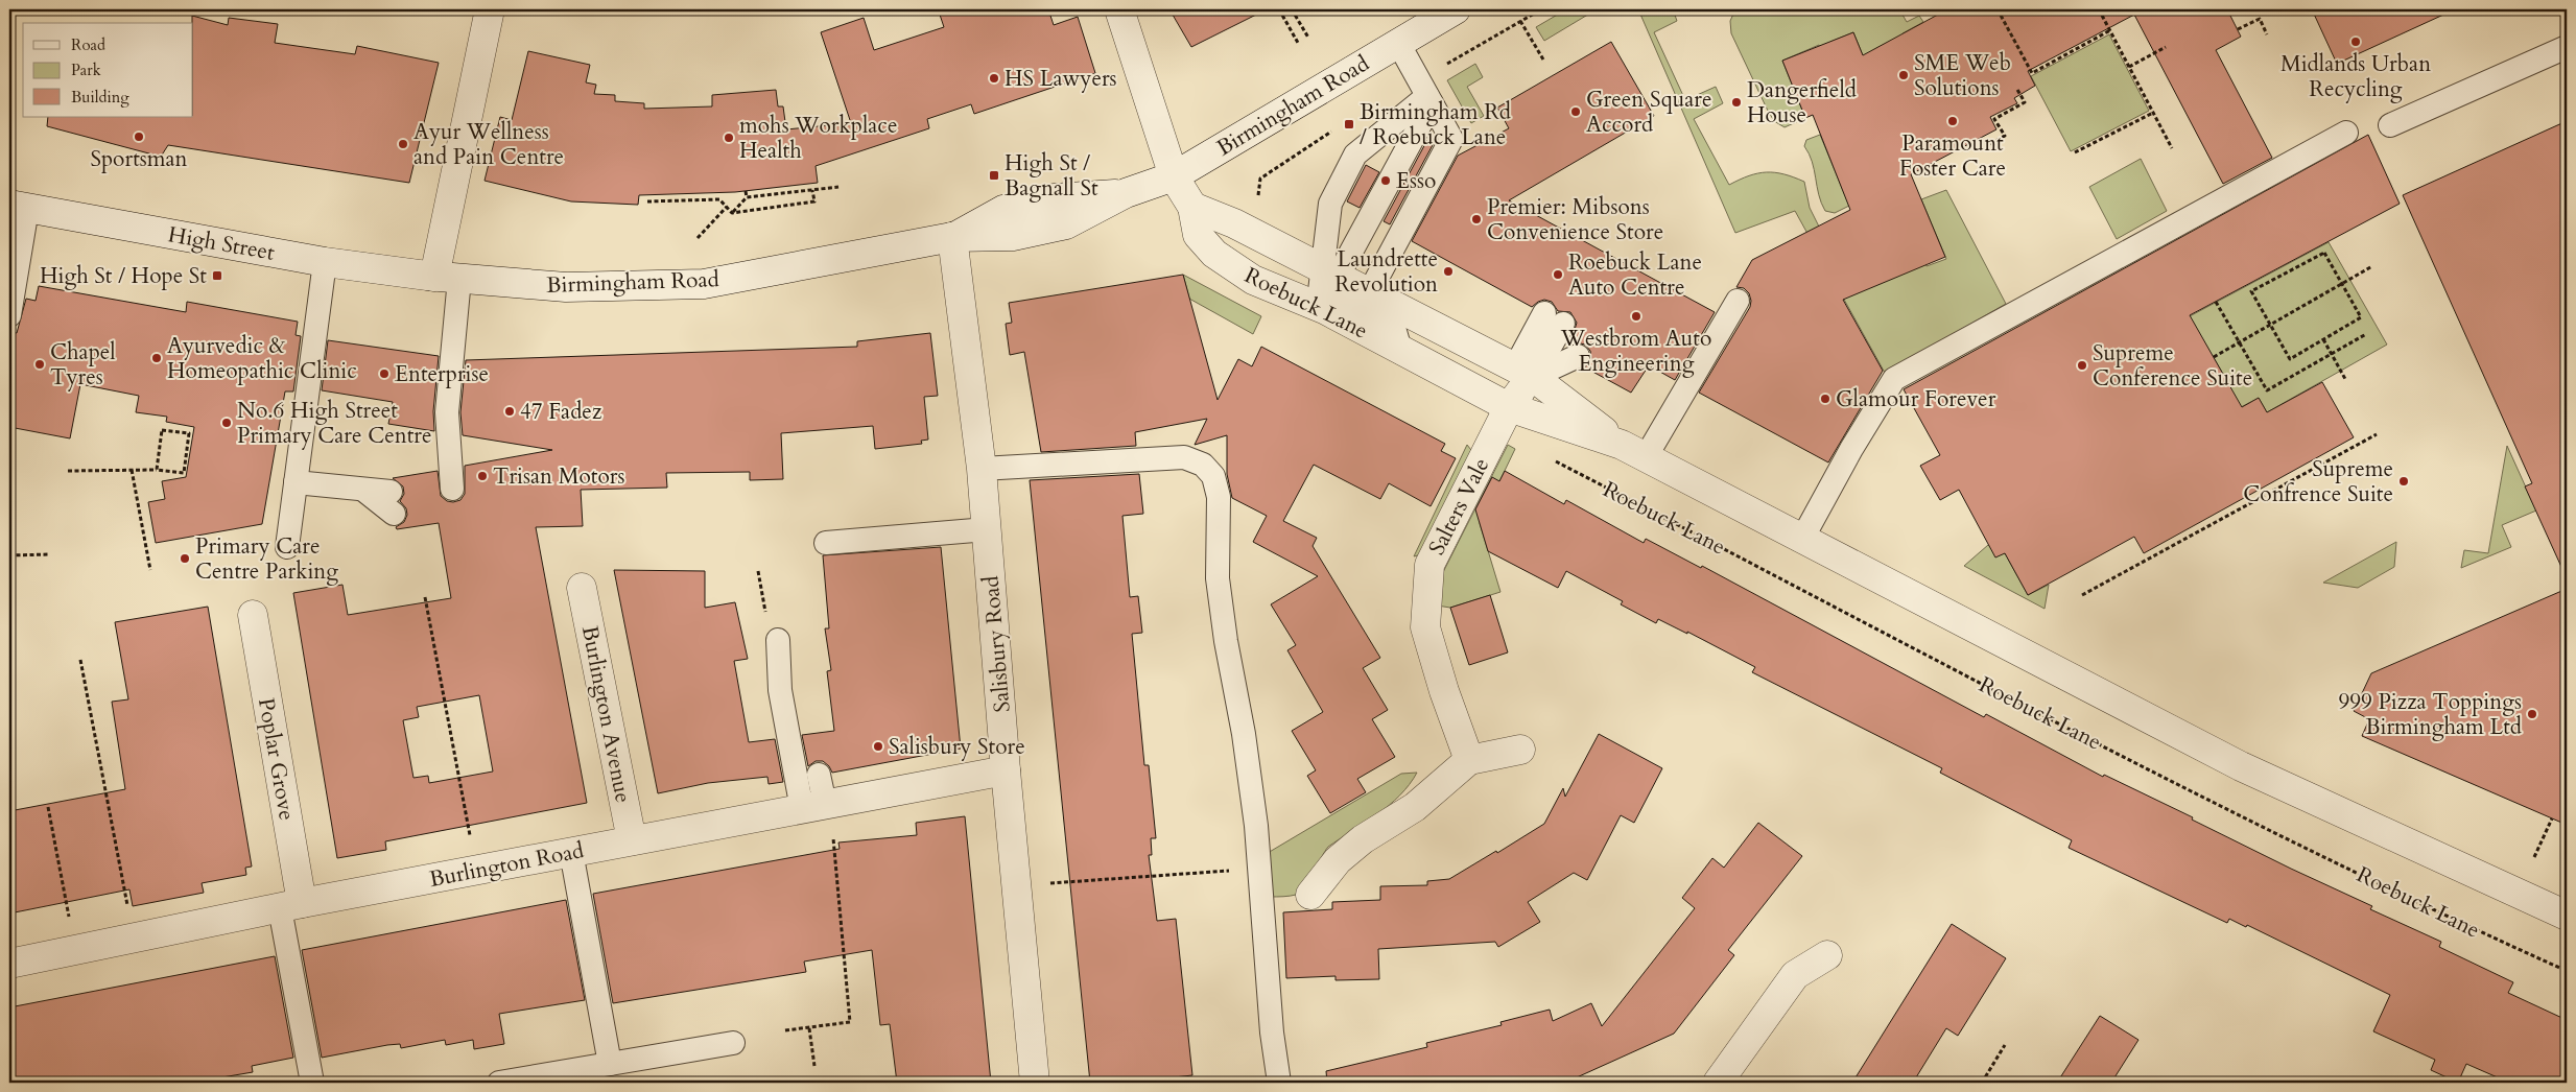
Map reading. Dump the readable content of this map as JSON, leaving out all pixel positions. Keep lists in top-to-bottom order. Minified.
{"streets":{"street":["Birmingham Road","High Street","Roebuck Lane","Salters Vale","Salisbury Road","Burlington Avenue","Poplar Grove","Burlington Road"]},"crossings":[["Birmingham Road","High Street"],["Birmingham Road","Roebuck Lane"],["Birmingham Road","Salisbury Road"],["Roebuck Lane","Salters Vale"],["Salisbury Road","Burlington Road"],["Burlington Avenue","Burlington Road"],["Poplar Grove","Burlington Road"]],"places":{"other":["Midlands Urban Recycling","SME Web Solutions","HS Lawyers","Dangerfield House","Green Square Accord","Paramount Foster Care","Sportsman","mohs Workplace Health","Ayur Wellness and Pain Centre","Esso","Premier: Mibsons Convenience Store","Laundrette Revolution","Roebuck Lane Auto Centre","Westbrom Auto Engineering","Ayurvedic & Homeopathic Clinic","Chapel Tyres","Supreme Conference Suite","Enterprise","Glamour Forever","47 Fadez","No.6 High Street Primary Care Centre","Trisan Motors","Supreme Confrence Suite","Primary Care Centre Parking","999 Pizza Toppings Birmingham Ltd","Salisbury Store"],"transit":["Birmingham Rd / Roebuck Lane","High St / Bagnall St","High St / Hope St"]},"legend":["Road","Park","Building"]}
